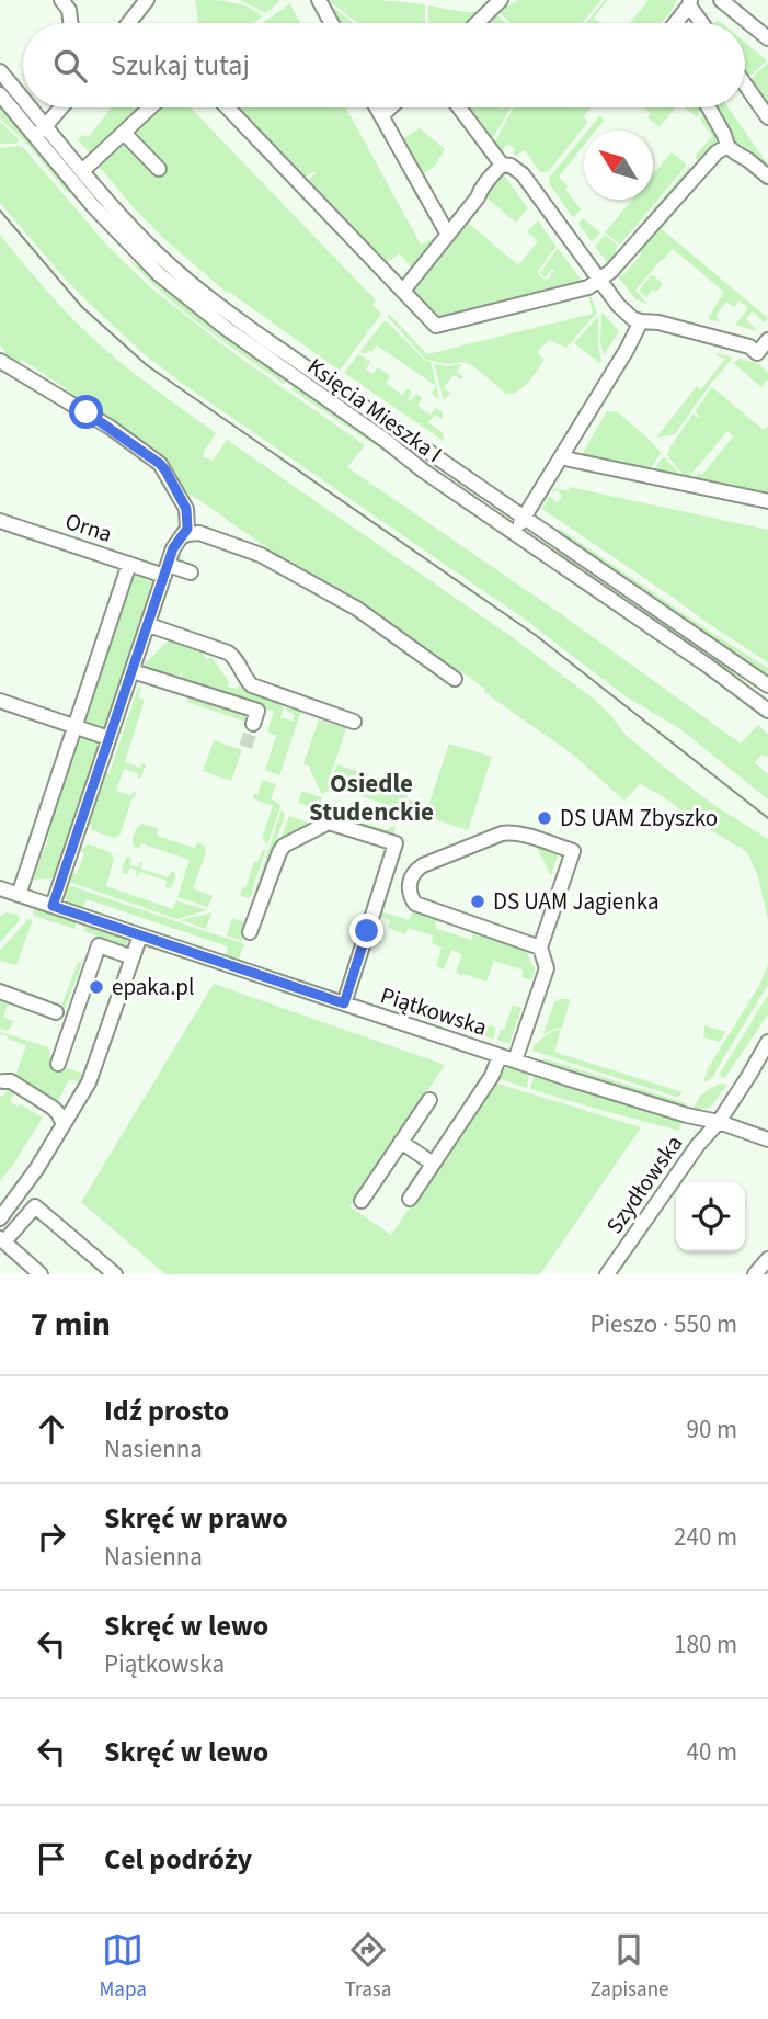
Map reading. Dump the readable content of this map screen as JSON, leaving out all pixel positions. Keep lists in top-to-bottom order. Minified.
{"streets":{"street":["Księcia Mieszka I","Orna","Piątkowska","Szydłowska"]},"crossings":[["Piątkowska","Szydłowska"]],"districts":["Osiedle Studenckie"],"places":["DS UAM Zbyszko","DS UAM Jagienka","epaka.pl"],"north":"top left","page":{"search":"Szukaj tutaj","heading":["7 min","Pieszo · 550 m"],"list":[["Idź prosto","Nasienna","90 m"],["Skręć w prawo","Nasienna","240 m"],["Skręć w lewo","Piątkowska","180 m"],["Skręć w lewo","40 m"],"Cel podróży"],"nav":["Mapa","Trasa","Zapisane"]}}
